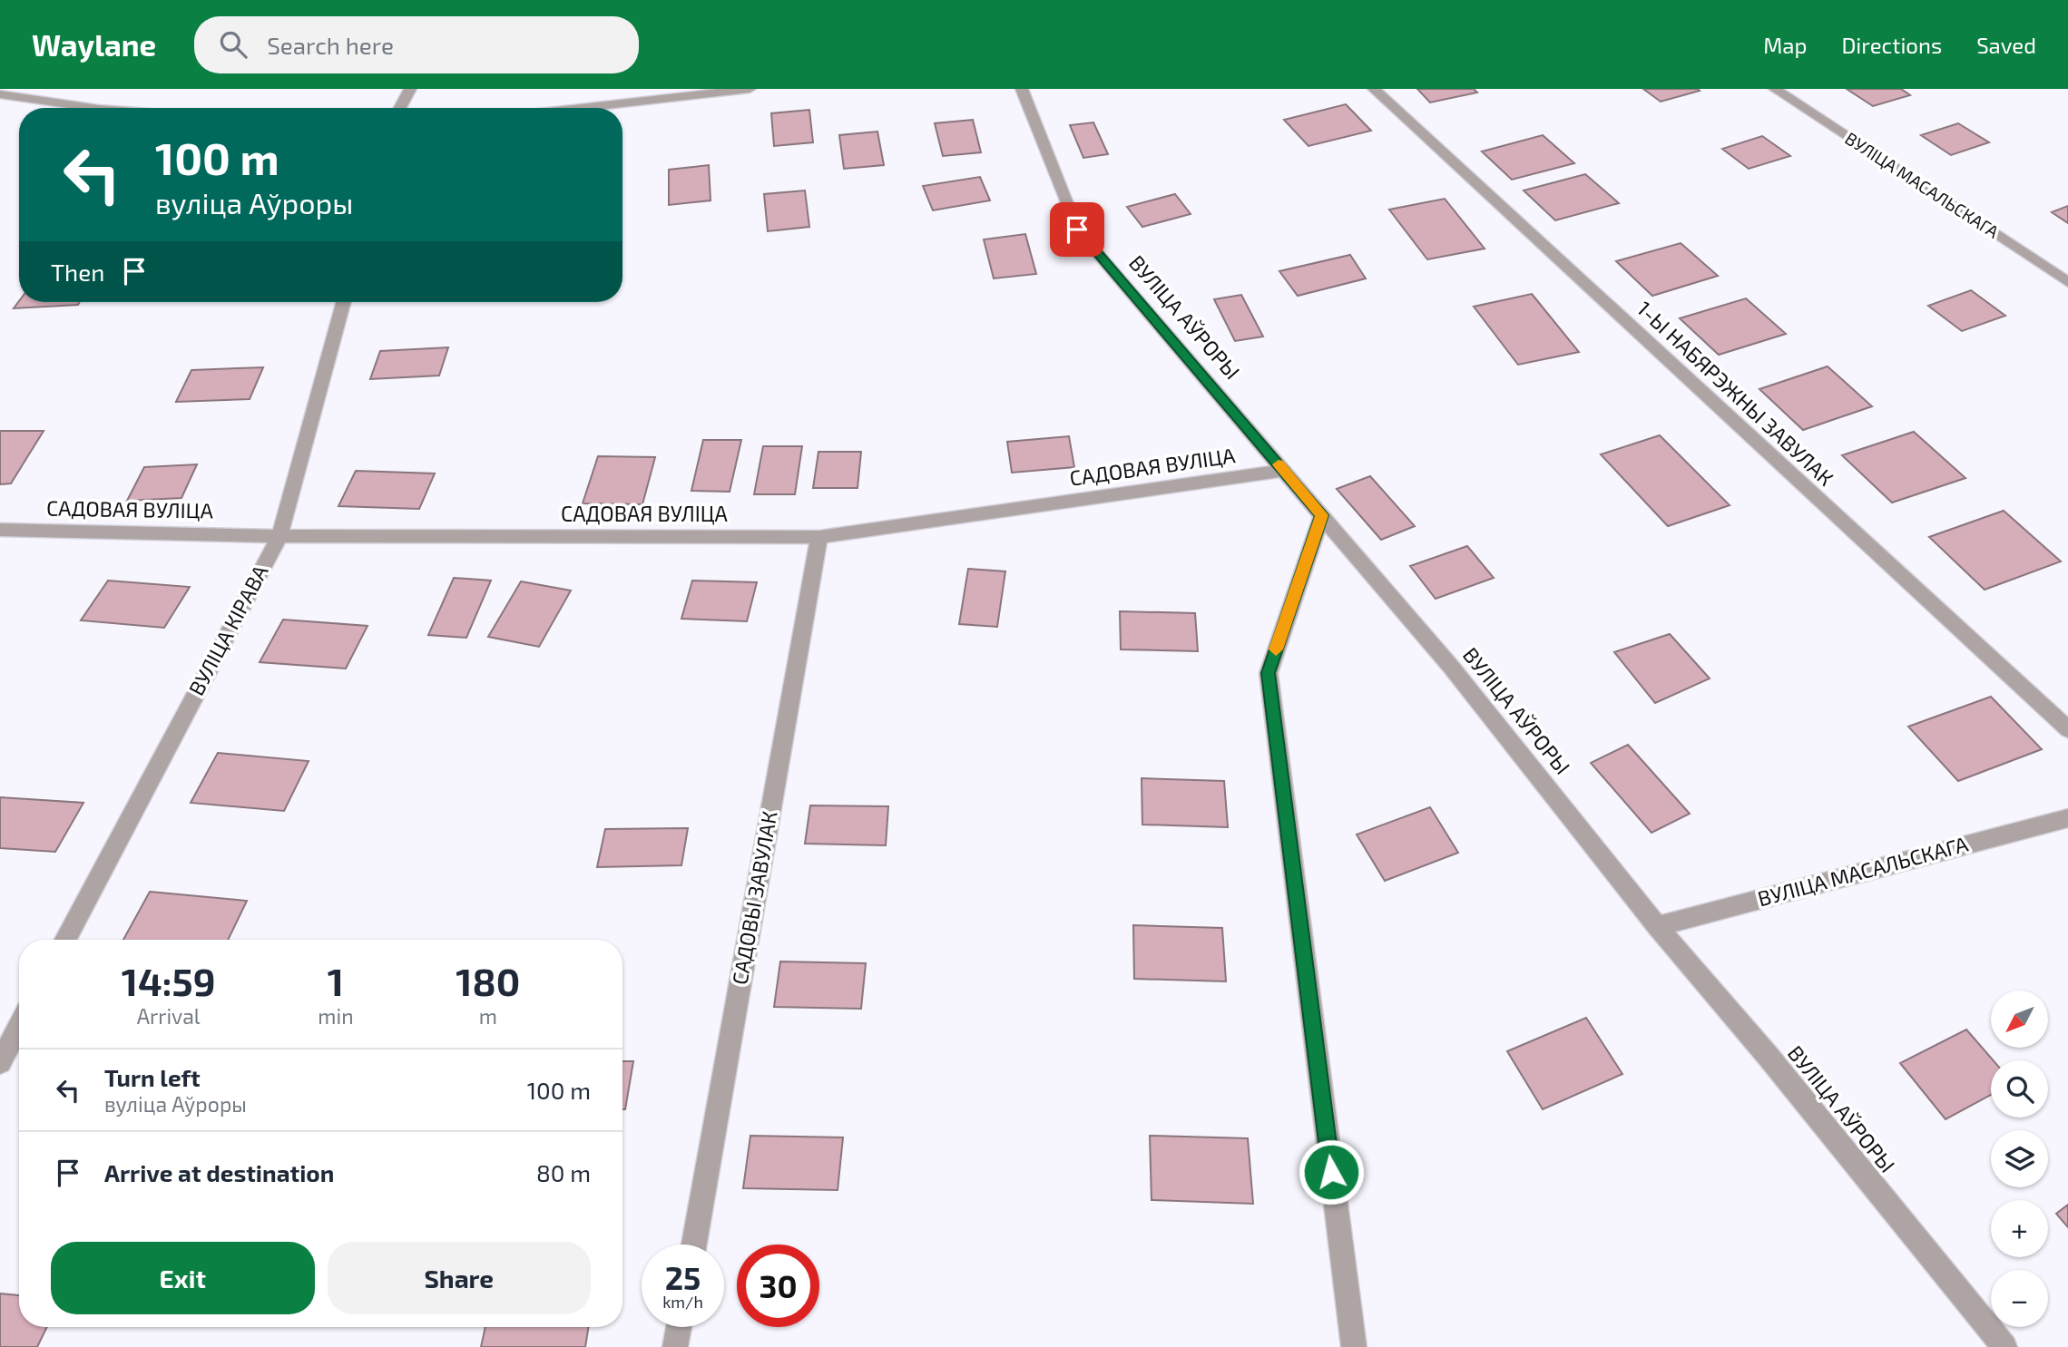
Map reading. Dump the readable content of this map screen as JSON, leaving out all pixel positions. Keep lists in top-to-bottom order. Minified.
{"streets":{"street":["ВУЛІЦА МАСАЛЬСКАГА","ВУЛІЦА АЎРОРЫ","1-Ы НАБЯРЭЖНЫ ЗАВУЛАК","САДОВАЯ ВУЛІЦА","ВУЛІЦА КІРАВА","САДОВЫ ЗАВУЛАК"]},"crossings":[["ВУЛІЦА МАСАЛЬСКАГА","ВУЛІЦА АЎРОРЫ"],["ВУЛІЦА АЎРОРЫ","САДОВАЯ ВУЛІЦА"],["САДОВАЯ ВУЛІЦА","ВУЛІЦА КІРАВА"],["САДОВАЯ ВУЛІЦА","САДОВЫ ЗАВУЛАК"]],"north":"bottom left","page":{"header":"Waylane","search":"Search here","nav":["Map","Directions","Saved"],"turn":["100 m","вуліца Аўроры"],"then":"Then","eta":["14:59","Arrival","1","min","180","m"],"map_buttons":["+","−"],"list":[{"name":"Turn left","note":"вуліца Аўроры","value":"100 m"},{"name":"Arrive at destination","value":"80 m"}],"buttons":["Exit","Share"],"speed":"25 km/h","limit":"30"}}
